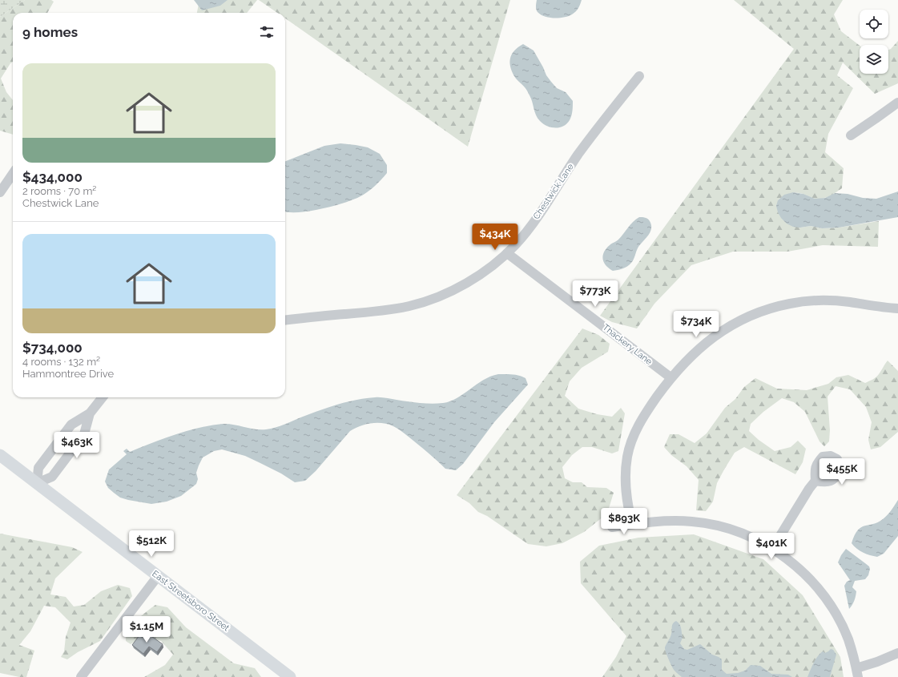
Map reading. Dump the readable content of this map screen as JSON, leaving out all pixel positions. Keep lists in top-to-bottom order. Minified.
{"streets":{"main road":["East Streetsboro Street"],"street":["Chestwick Lane","Thackery Lane"]},"crossings":[["Chestwick Lane","Thackery Lane"]],"page":{"heading":"9 homes","list":[{"name":"$434,000","note":"2 rooms · 70 m² · Chestwick Lane"},{"name":"$734,000","note":"4 rooms · 132 m² · Hammontree Drive"}],"price":["$434K","$773K","$734K","$463K","$455K","$893K","$512K","$401K","$1.15M"]}}
